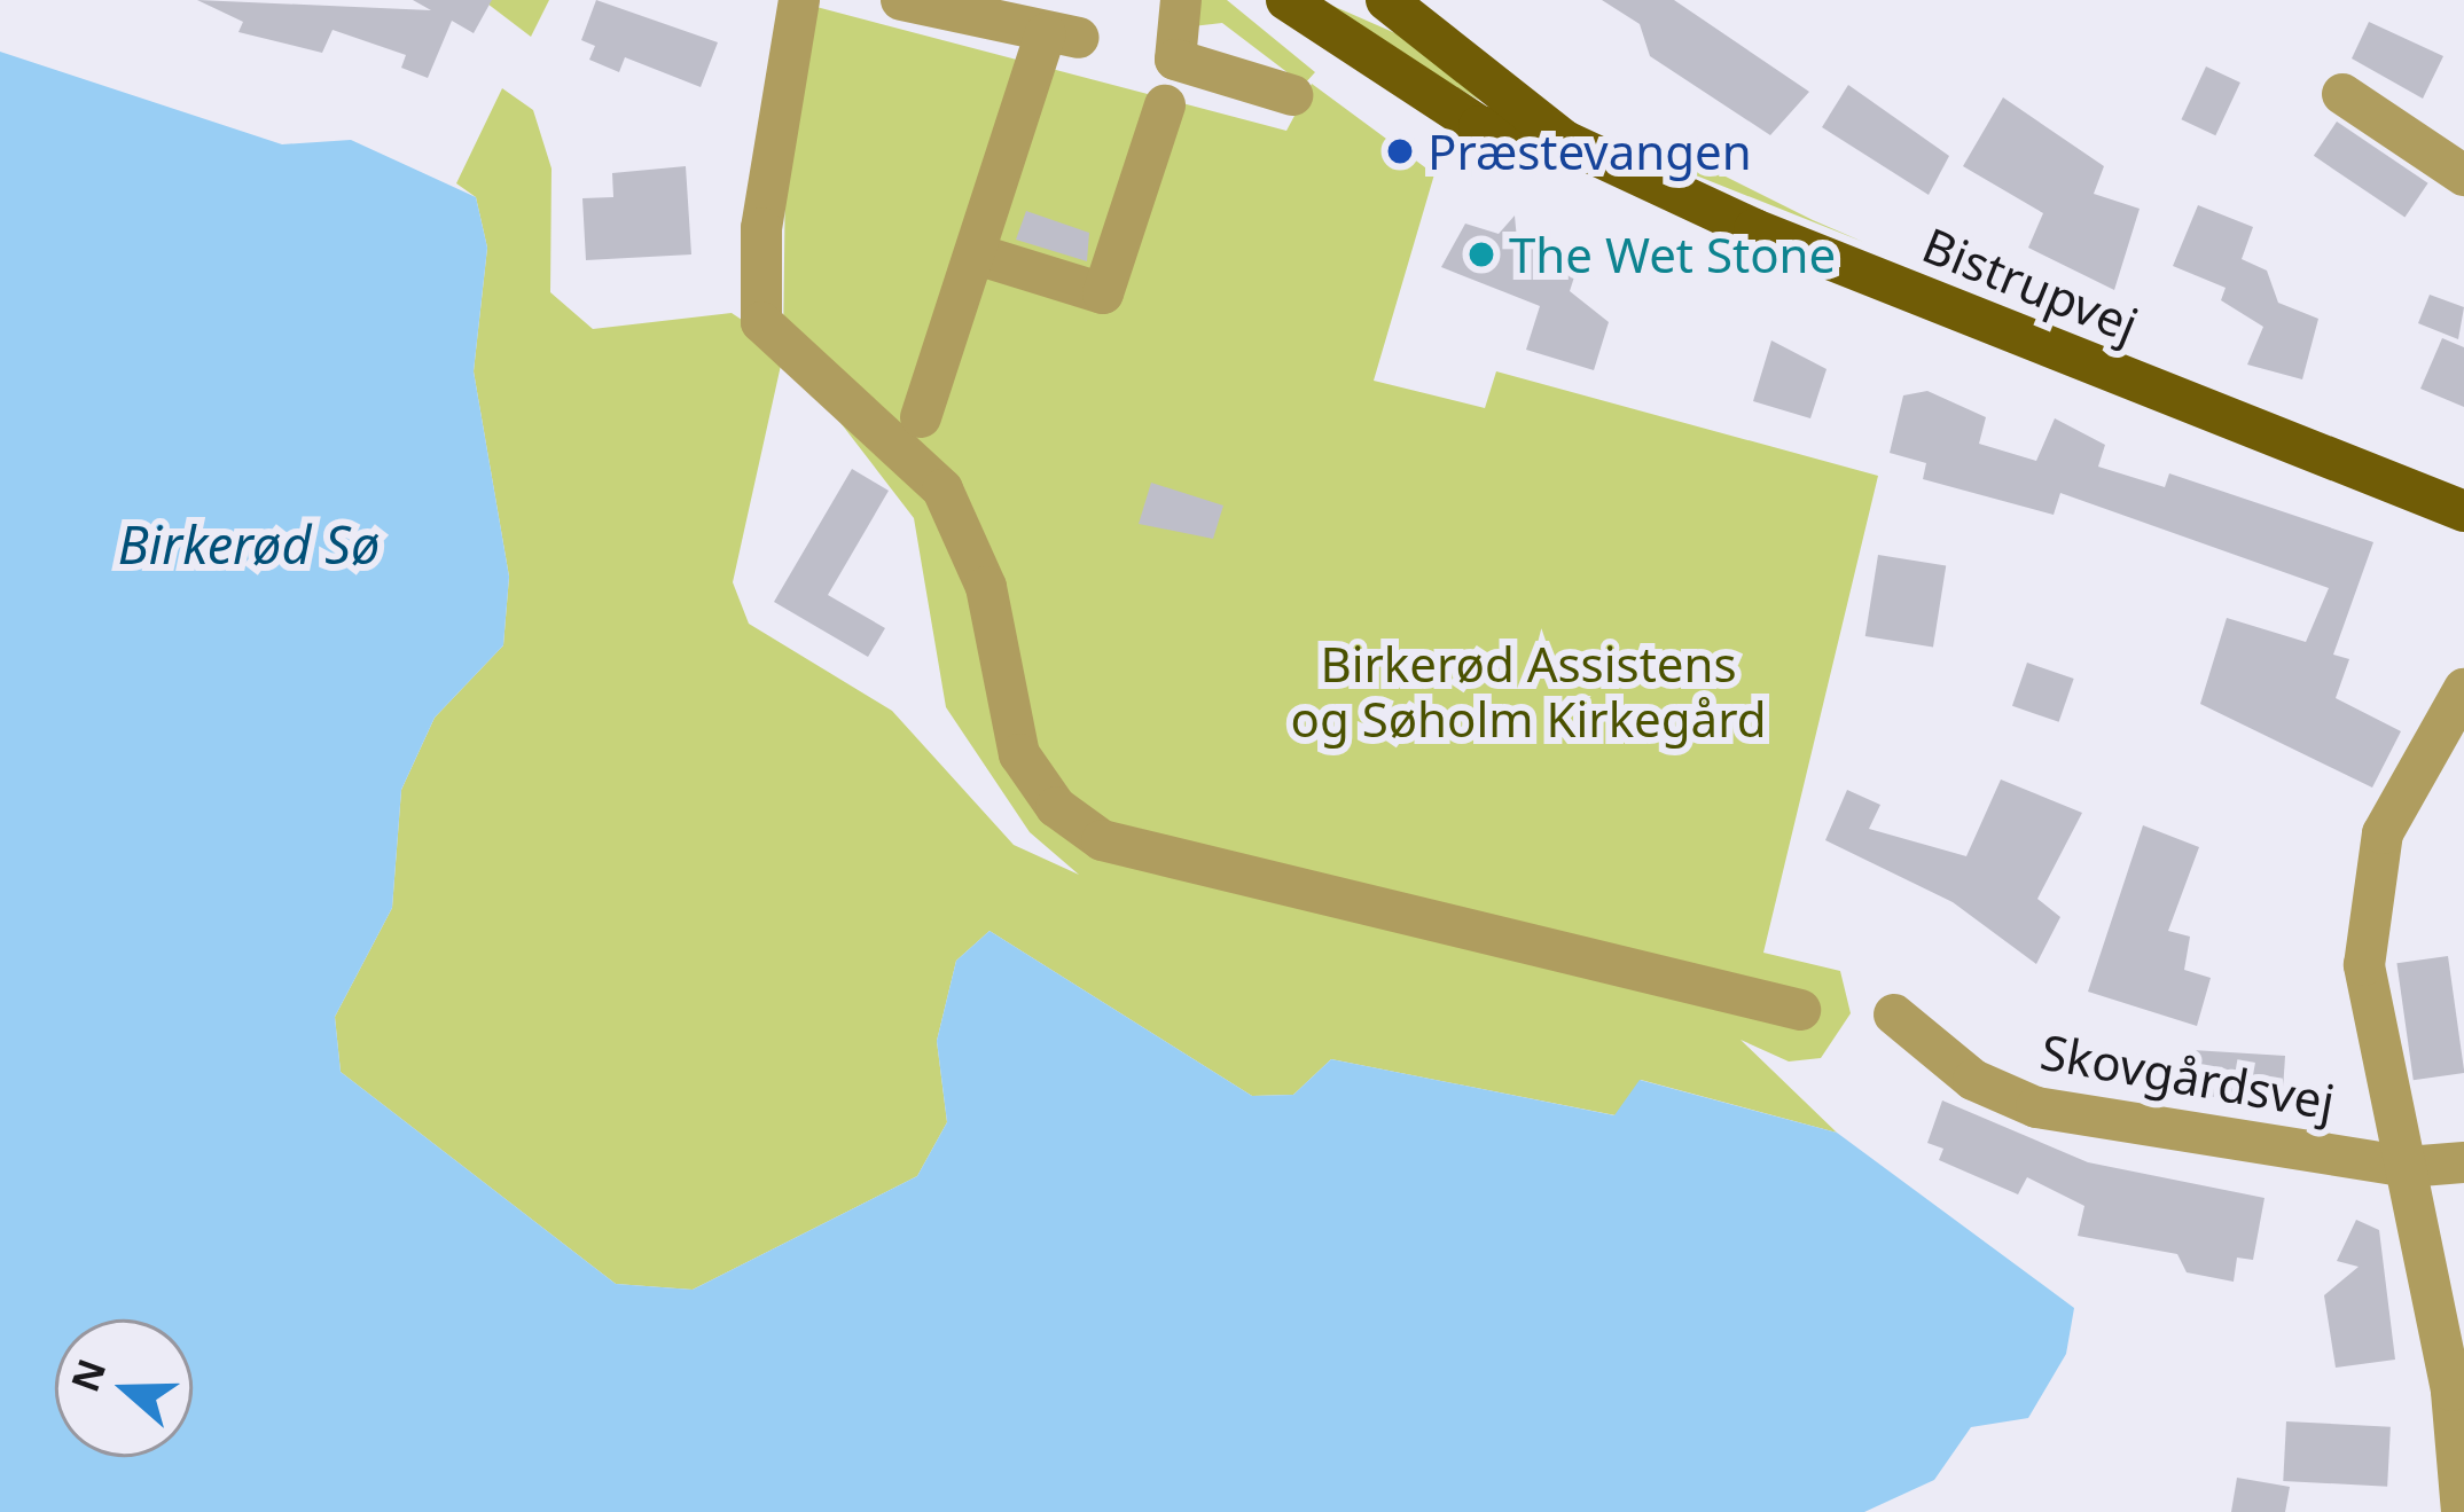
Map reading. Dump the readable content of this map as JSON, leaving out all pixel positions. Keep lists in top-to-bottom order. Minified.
{"streets":{"main road":["Bistrupvej"],"street":["Skovgårdsvej"]},"water":["Birkerød Sø"],"parks":["Birkerød Assistens og Søholm Kirkegård"],"places":["Præstevangen","The Wet Stone"],"north":"left"}
